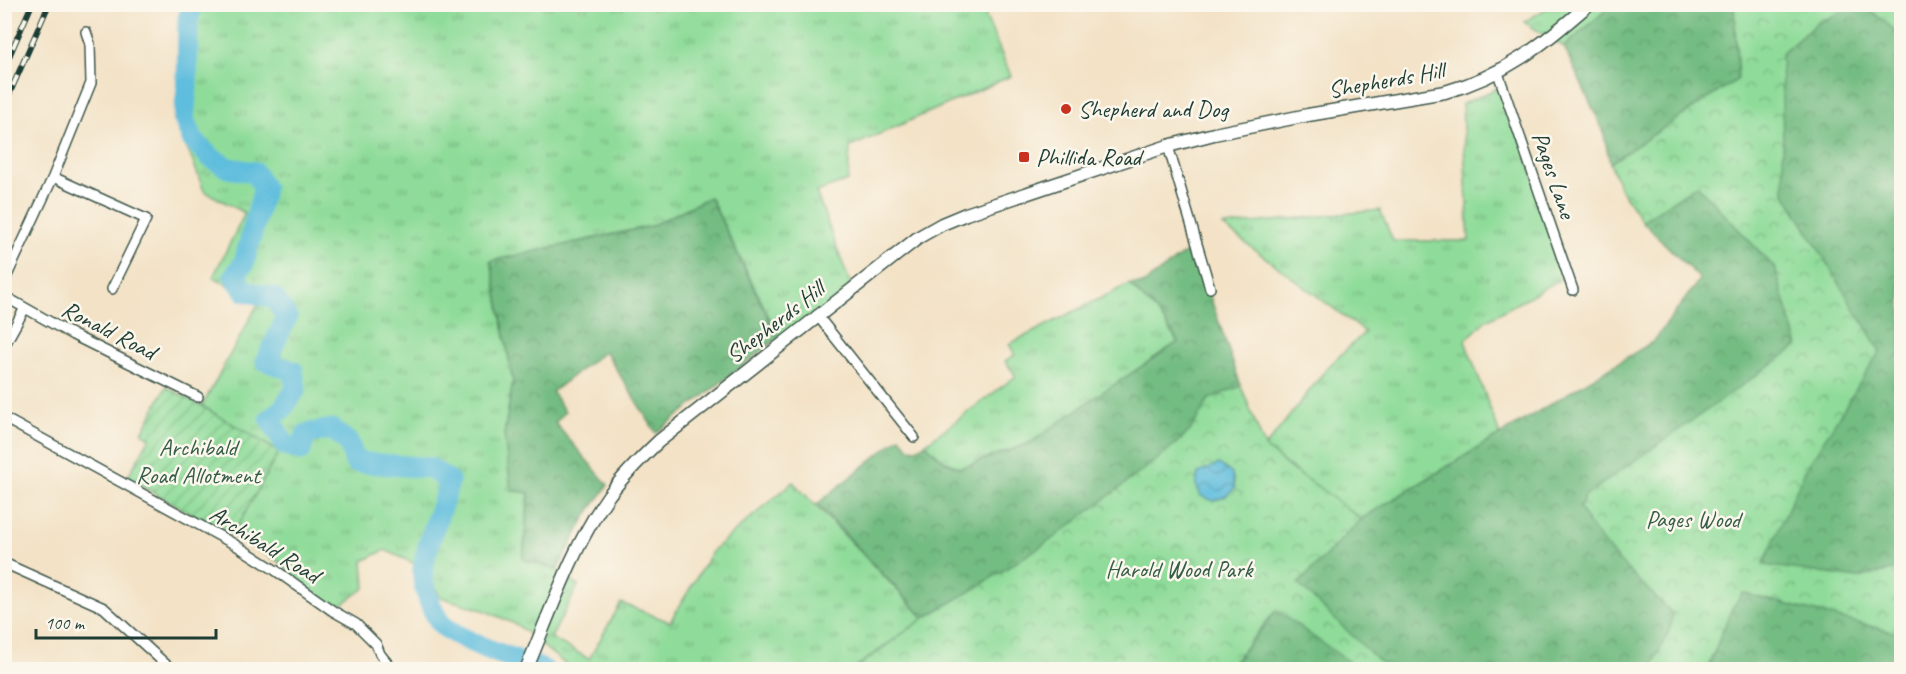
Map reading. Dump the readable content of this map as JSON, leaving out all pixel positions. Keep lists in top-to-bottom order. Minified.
{"streets":{"street":["Shepherds Hill","Pages Lane","Ronald Road","Archibald Road"]},"crossings":[["Shepherds Hill","Pages Lane"]],"parks":["Archibald Road Allotment","Pages Wood","Harold Wood Park"],"places":{"other":["Shepherd and Dog"],"transit":["Phillida Road"]},"scale_bar":"100 m"}
